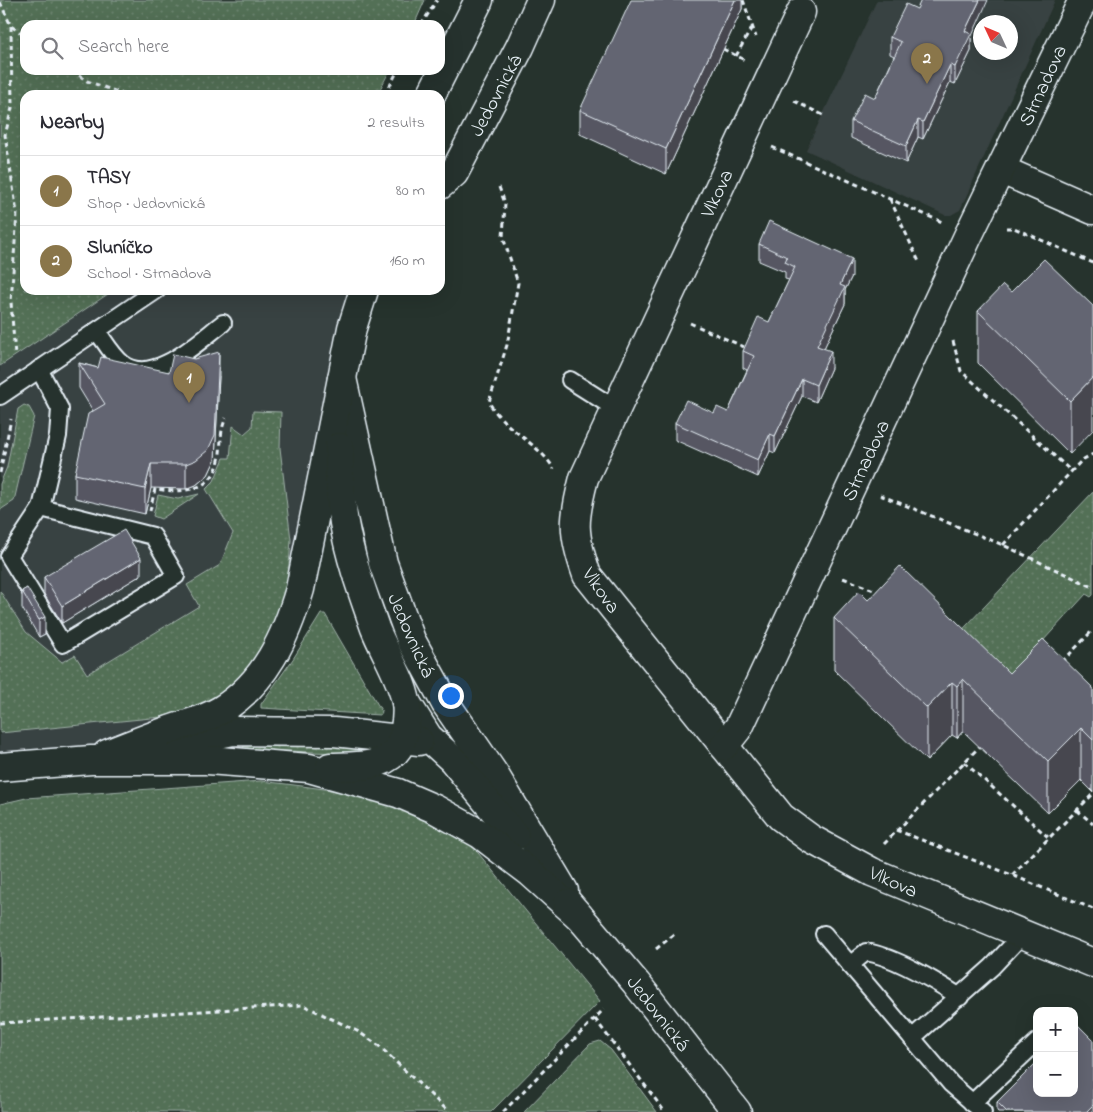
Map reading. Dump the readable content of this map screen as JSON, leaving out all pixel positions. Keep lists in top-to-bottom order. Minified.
{"streets":{"main road":["Strnadova","Jedovnická","Vlkova"]},"crossings":[["Strnadova","Vlkova"]],"north":"top left","page":{"search":"Search here","pins":["2","1"],"heading":["Nearby","2 results"],"list":[{"mark":"1","name":"TASY","note":"Shop · Jedovnická","value":"80 m"},{"mark":"2","name":"Sluníčko","note":"School · Strnadova","value":"160 m"}],"map_buttons":["+","−"]}}
